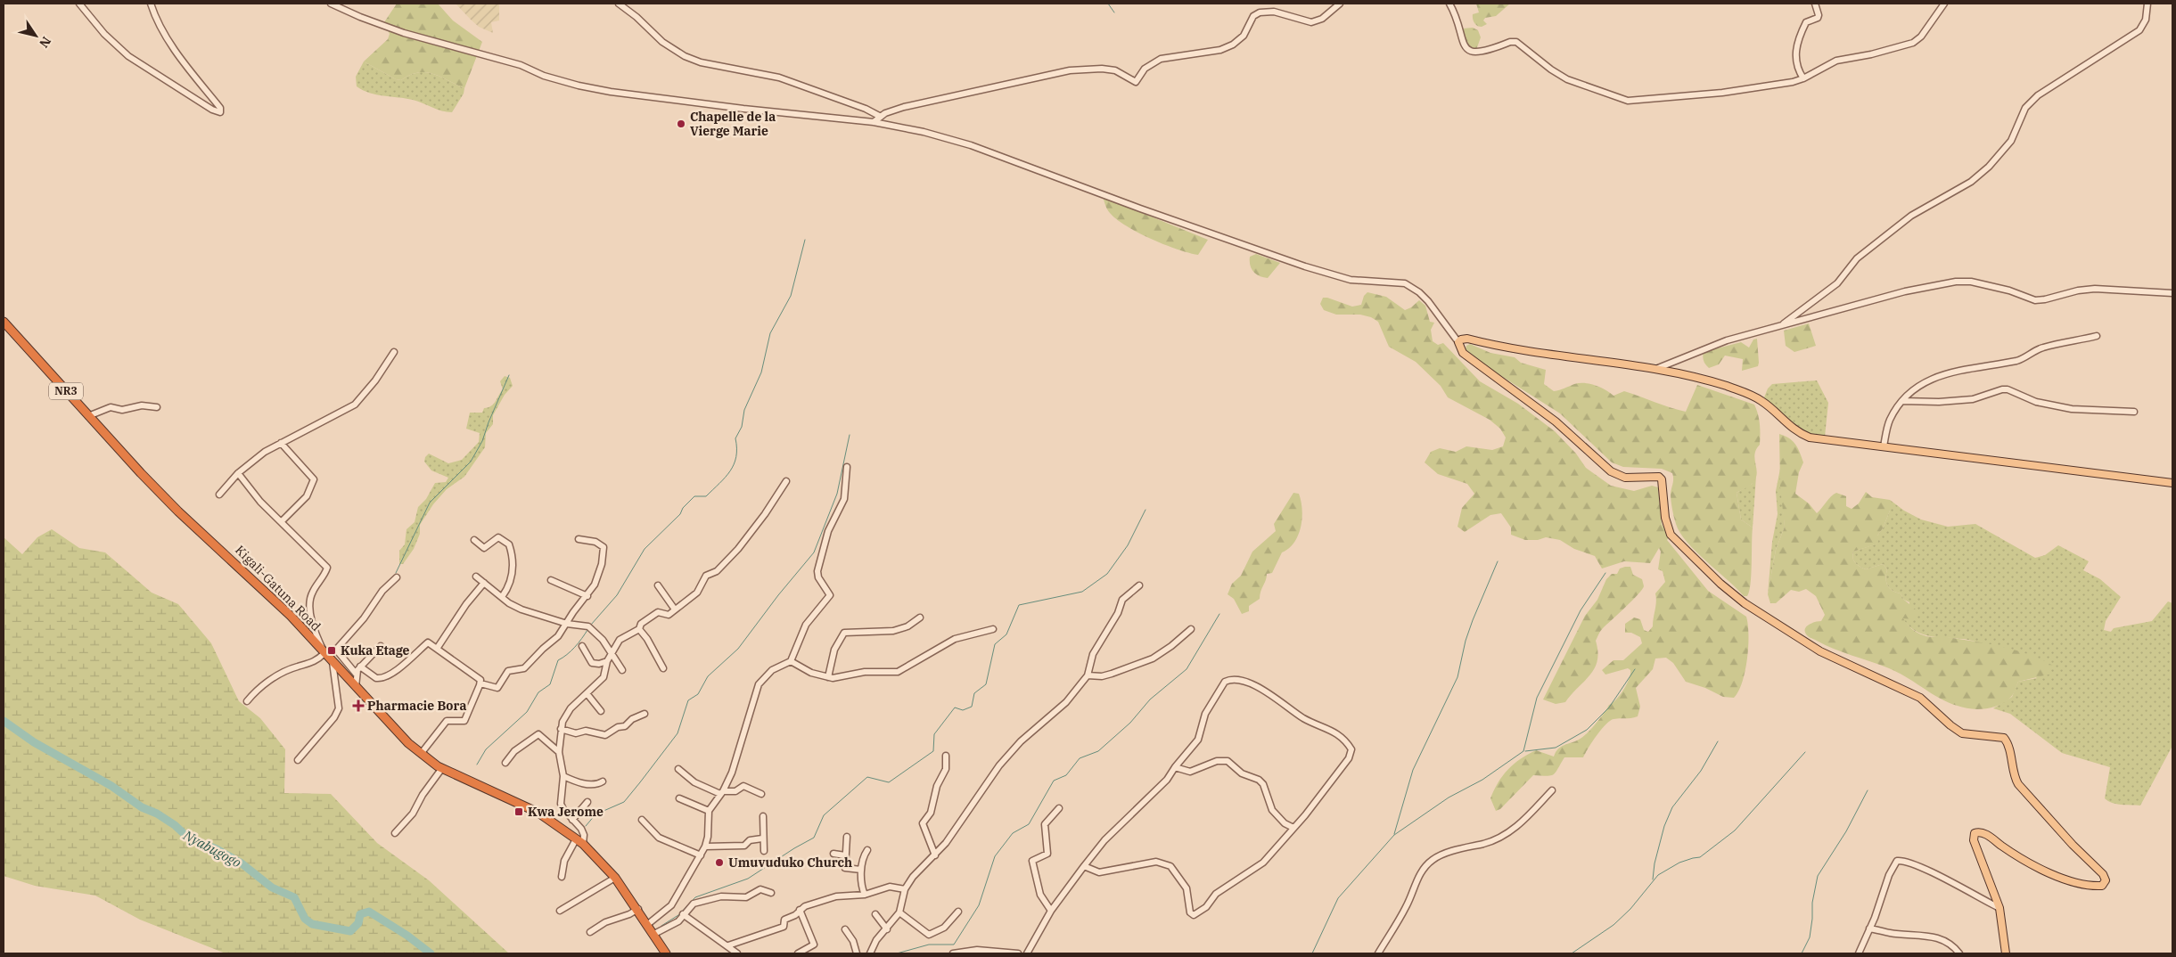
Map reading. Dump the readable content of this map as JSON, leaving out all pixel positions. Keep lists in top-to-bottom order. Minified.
{"streets":{"highway":["NR3","Kigali-Gatuna Road"]},"water":["Nyabugogo"],"places":{"other":["Chapelle de la Vierge Marie","Umuvuduko Church"],"transit":["Kuka Etage","Kwa Jerome"],"health":["Pharmacie Bora"]},"north":"bottom right"}
